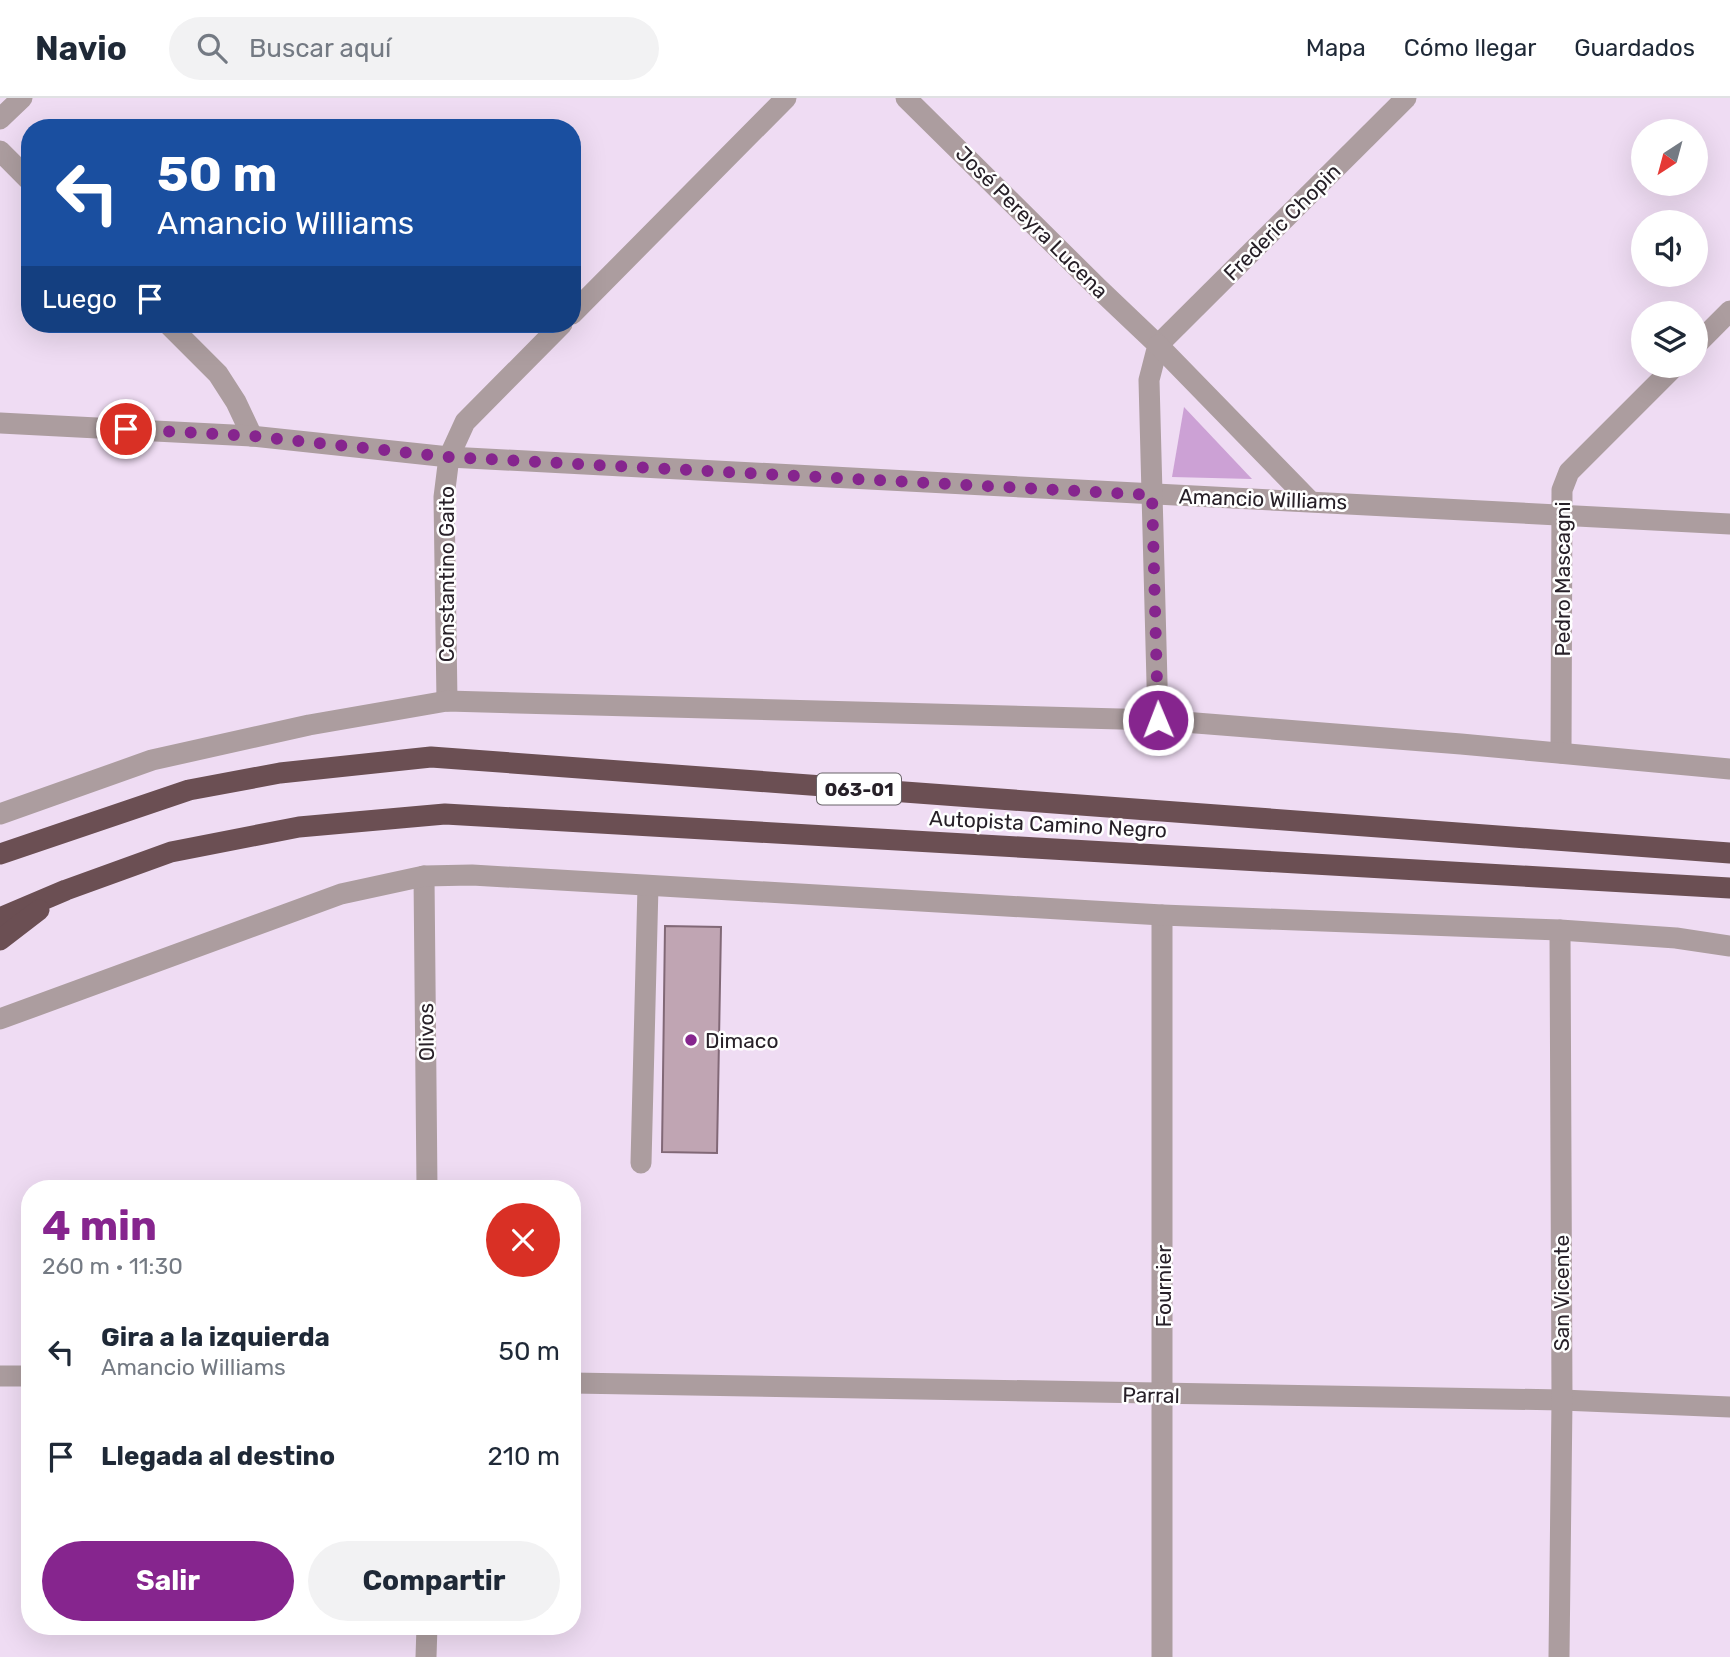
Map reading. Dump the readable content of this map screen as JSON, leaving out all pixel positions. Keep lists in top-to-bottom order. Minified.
{"streets":{"highway":["063-01","Autopista Camino Negro"],"street":["José Pereyra Lucena","Frederic Chopin","Amancio Williams","Constantino Gaito","Pedro Mascagni","Olivos","Fournier","San Vicente","Parral"]},"crossings":[["José Pereyra Lucena","Frederic Chopin"],["José Pereyra Lucena","Amancio Williams"],["Amancio Williams","Constantino Gaito"],["Amancio Williams","Pedro Mascagni"],["Fournier","Parral"],["San Vicente","Parral"]],"places":["Dimaco"],"north":"bottom left","page":{"header":"Navio","search":"Buscar aquí","nav":["Mapa","Cómo llegar","Guardados"],"turn":["50 m","Amancio Williams"],"then":"Luego","heading":["4 min","260 m · 11:30"],"list":[{"name":"Gira a la izquierda","note":"Amancio Williams","value":"50 m"},{"name":"Llegada al destino","value":"210 m"}],"buttons":["Salir","Compartir"]}}
